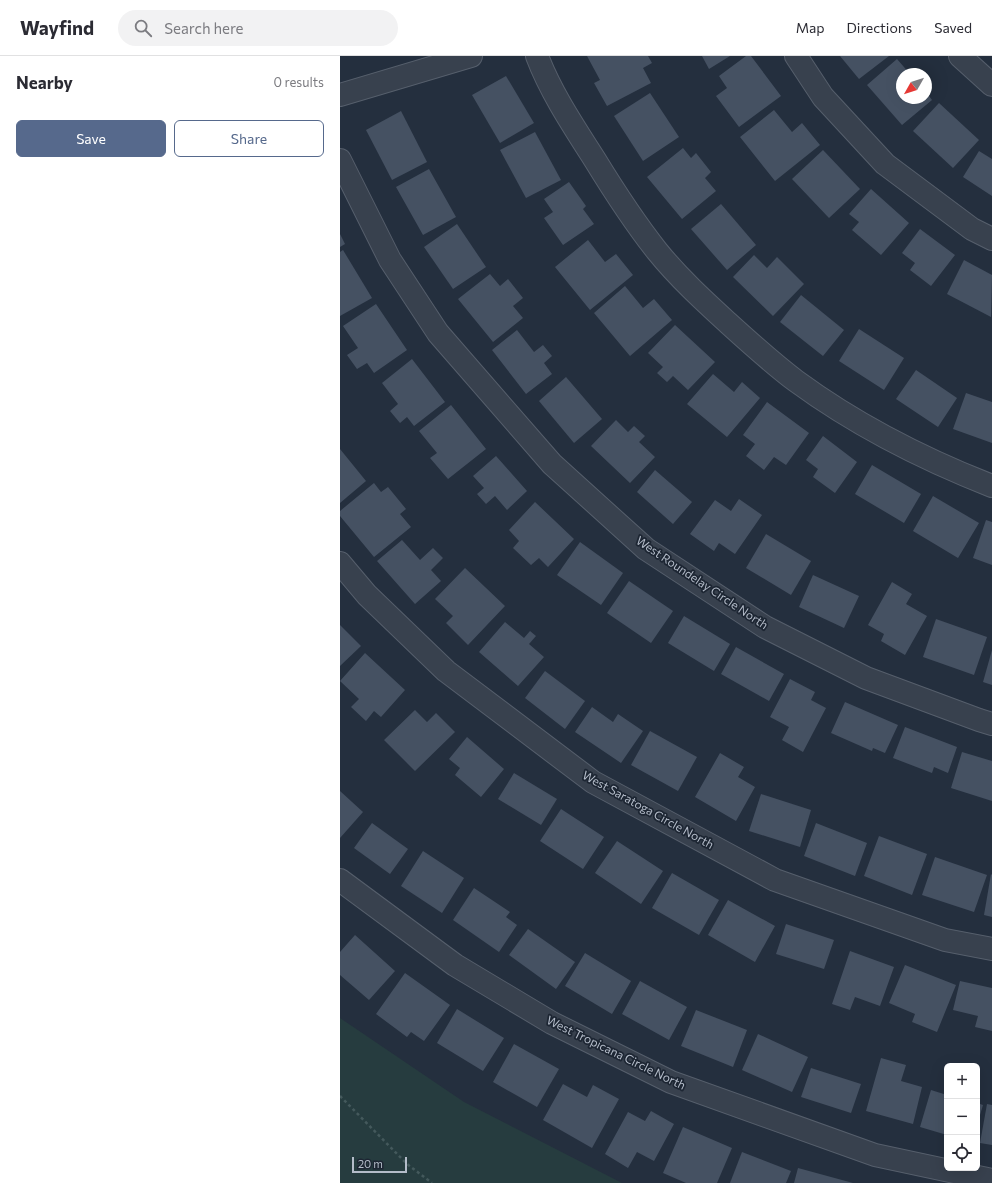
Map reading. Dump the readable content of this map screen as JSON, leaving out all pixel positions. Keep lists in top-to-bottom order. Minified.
{"streets":{"street":["West Roundelay Circle North","West Saratoga Circle North","West Tropicana Circle North"]},"scale_bar":"20 m","north":"bottom left","page":{"header":"Wayfind","search":"Search here","nav":["Map","Directions","Saved"],"heading":["Nearby","0 results"],"buttons":["Save","Share"],"map_buttons":["+","−"],"scale":"20 m"}}
